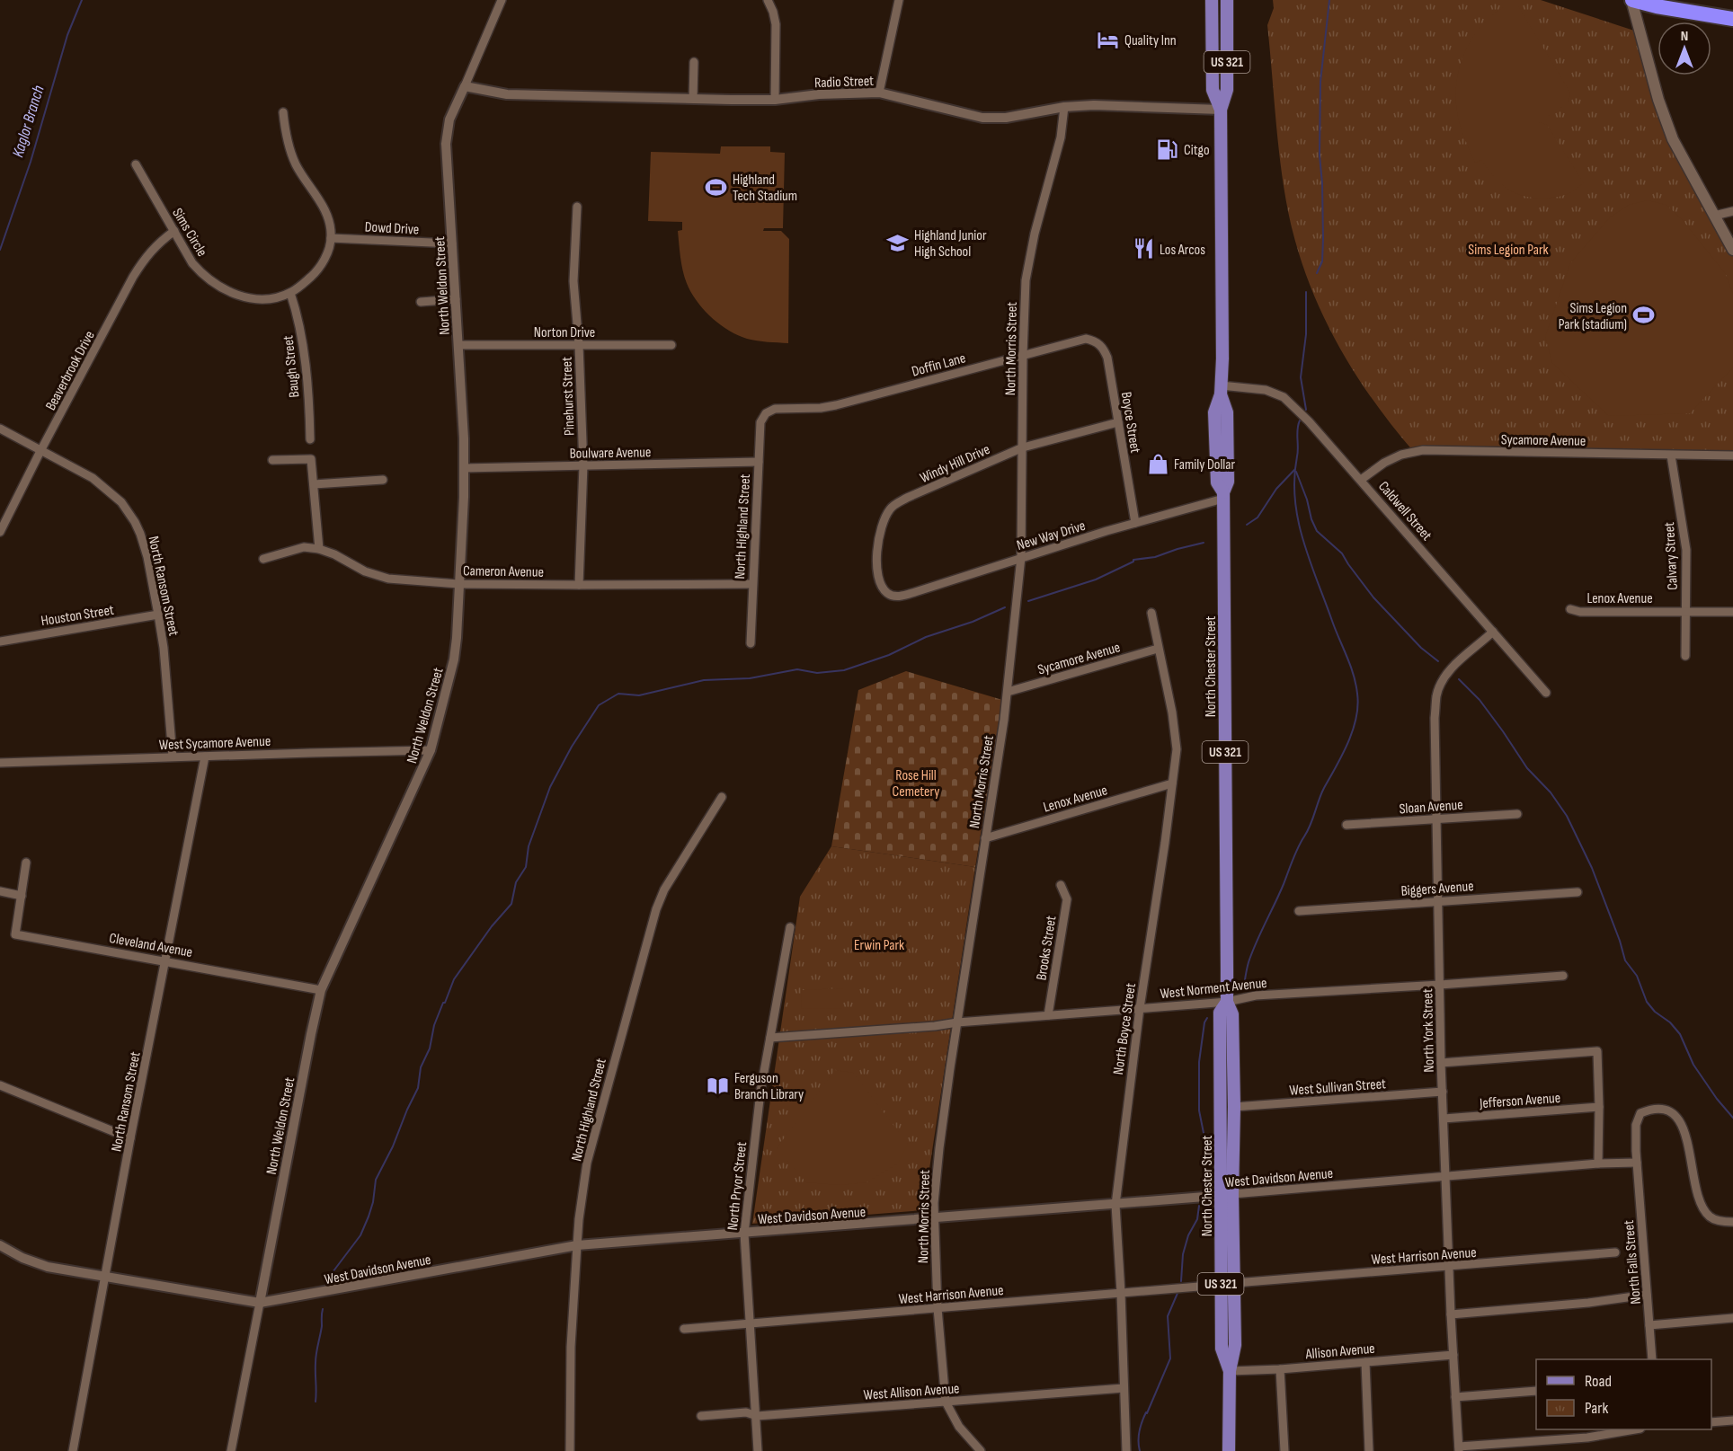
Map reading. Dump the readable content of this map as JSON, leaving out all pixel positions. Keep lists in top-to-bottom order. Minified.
{"streets":{"main road":["US 321","North Chester Street"],"street":["Radio Street","Dowd Drive","Sims Circle","North Weldon Street","Norton Drive","North Morris Street","Doffin Lane","Baugh Street","Beaverbrook Drive","Pinehurst Street","Boyce Street","Sycamore Avenue","Boulware Avenue","Windy Hill Drive","Caldwell Street","North Highland Street","New Way Drive","Calvary Street","Cameron Avenue","North Ransom Street","Lenox Avenue","Houston Street","West Sycamore Avenue","Sloan Avenue","Biggers Avenue","Cleveland Avenue","Brooks Street","West Norment Avenue","North Boyce Street","North York Street","West Sullivan Street","Jefferson Avenue","West Davidson Avenue","North Pryor Street","West Harrison Avenue","North Falls Street","Allison Avenue","West Allison Avenue"]},"crossings":[["Radio Street","North Weldon Street"],["Radio Street","North Morris Street"],["Radio Street","North Chester Street"],["Dowd Drive","North Weldon Street"],["Sims Circle","Baugh Street"],["Sims Circle","Beaverbrook Drive"],["North Weldon Street","Norton Drive"],["North Weldon Street","Boulware Avenue"],["North Weldon Street","Cameron Avenue"],["North Weldon Street","West Sycamore Avenue"],["North Weldon Street","Cleveland Avenue"],["North Weldon Street","West Davidson Avenue"],["Norton Drive","Pinehurst Street"],["North Morris Street","Doffin Lane"],["North Morris Street","Sycamore Avenue"],["North Morris Street","Windy Hill Drive"],["North Morris Street","New Way Drive"],["North Morris Street","Lenox Avenue"],["North Morris Street","West Norment Avenue"],["North Morris Street","West Davidson Avenue"],["North Morris Street","West Harrison Avenue"],["North Morris Street","West Allison Avenue"],["Doffin Lane","Boyce Street"],["Doffin Lane","North Highland Street"],["Beaverbrook Drive","North Ransom Street"],["Pinehurst Street","Boulware Avenue"],["Pinehurst Street","Cameron Avenue"],["Boyce Street","Windy Hill Drive"],["Boyce Street","New Way Drive"],["Sycamore Avenue","Caldwell Street"],["Sycamore Avenue","Calvary Street"],["Sycamore Avenue","North Boyce Street"],["Boulware Avenue","North Highland Street"],["Windy Hill Drive","New Way Drive"],["Caldwell Street","North Chester Street"],["Caldwell Street","North York Street"],["North Highland Street","Cameron Avenue"],["North Highland Street","West Davidson Avenue"],["New Way Drive","North Chester Street"],["Calvary Street","Lenox Avenue"],["North Ransom Street","Houston Street"],["North Ransom Street","West Sycamore Avenue"],["North Ransom Street","Cleveland Avenue"],["North Ransom Street","West Davidson Avenue"],["Lenox Avenue","North Boyce Street"],["North Chester Street","West Norment Avenue"],["North Chester Street","West Sullivan Street"],["North Chester Street","West Davidson Avenue"],["North Chester Street","West Harrison Avenue"],["North Chester Street","Allison Avenue"],["Sloan Avenue","North York Street"],["Biggers Avenue","North York Street"],["Brooks Street","West Norment Avenue"],["West Norment Avenue","North Boyce Street"],["West Norment Avenue","North York Street"],["West Norment Avenue","North Pryor Street"],["North Boyce Street","West Davidson Avenue"],["North Boyce Street","West Harrison Avenue"],["North Boyce Street","West Allison Avenue"],["North York Street","West Sullivan Street"],["North York Street","Jefferson Avenue"],["North York Street","West Davidson Avenue"],["North York Street","West Harrison Avenue"],["North York Street","Allison Avenue"],["West Davidson Avenue","North Pryor Street"],["West Davidson Avenue","North Falls Street"],["North Pryor Street","West Harrison Avenue"],["North Pryor Street","West Allison Avenue"]],"water":["Kaglor Branch"],"parks":["Sims Legion Park","Rose Hill Cemetery","Erwin Park"],"places":{"hotel":["Quality Inn"],"fuel station":["Citgo"],"sports":["Highland Tech Stadium","Sims Legion Park (stadium)"],"school or university":["Highland Junior High School"],"restaurant":["Los Arcos"],"shop":["Family Dollar"],"library":["Ferguson Branch Library"]},"legend":["Road","Park"],"north":"top"}
